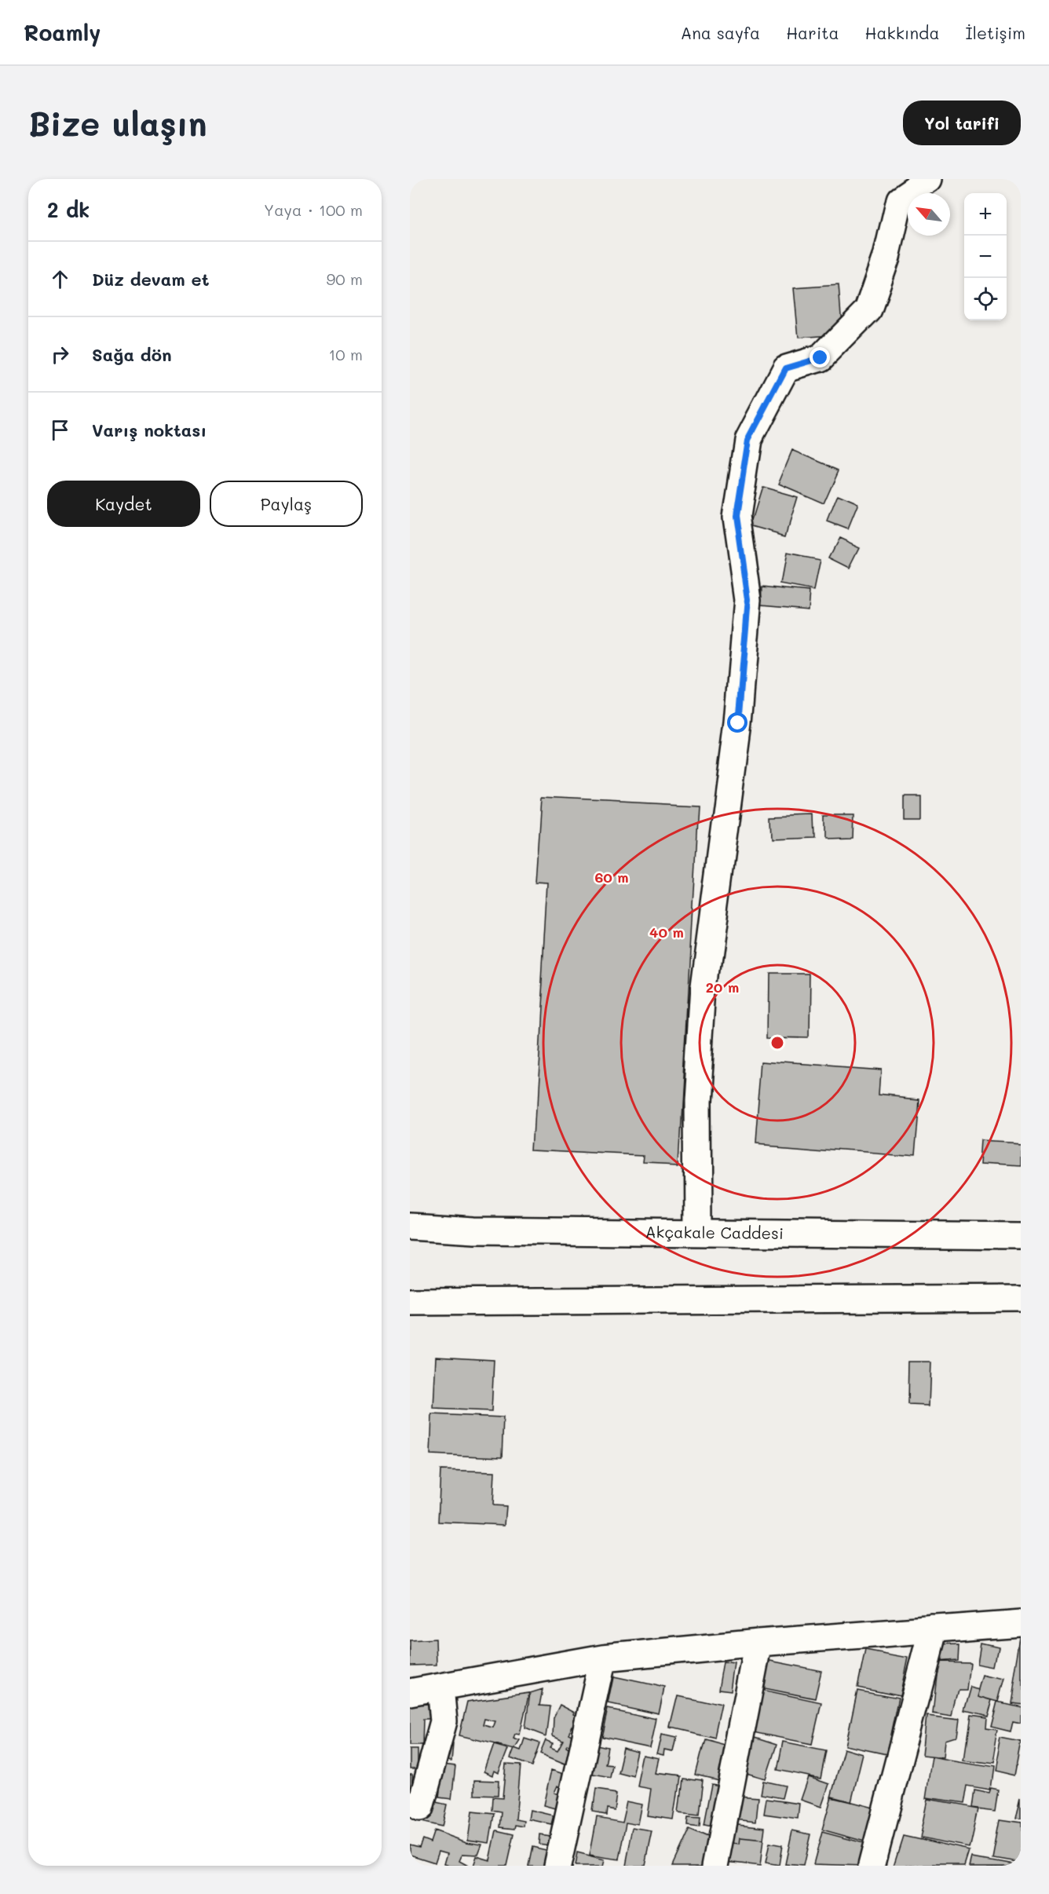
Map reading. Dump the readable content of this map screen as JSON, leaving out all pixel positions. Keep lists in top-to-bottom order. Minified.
{"streets":{"street":["Akçakale Caddesi"]},"north":"top left","page":{"header":"Roamly","nav":["Ana sayfa","Harita","Hakkında","İletişim"],"buttons":["Yol tarifi",["Kaydet","Paylaş"]],"title":"Bize ulaşın","heading":["2 dk","Yaya · 100 m"],"map_buttons":["+","−"],"list":[["Düz devam et","90 m"],["Sağa dön","10 m"],"Varış noktası"]},"rings":["60 m","40 m","20 m"]}
